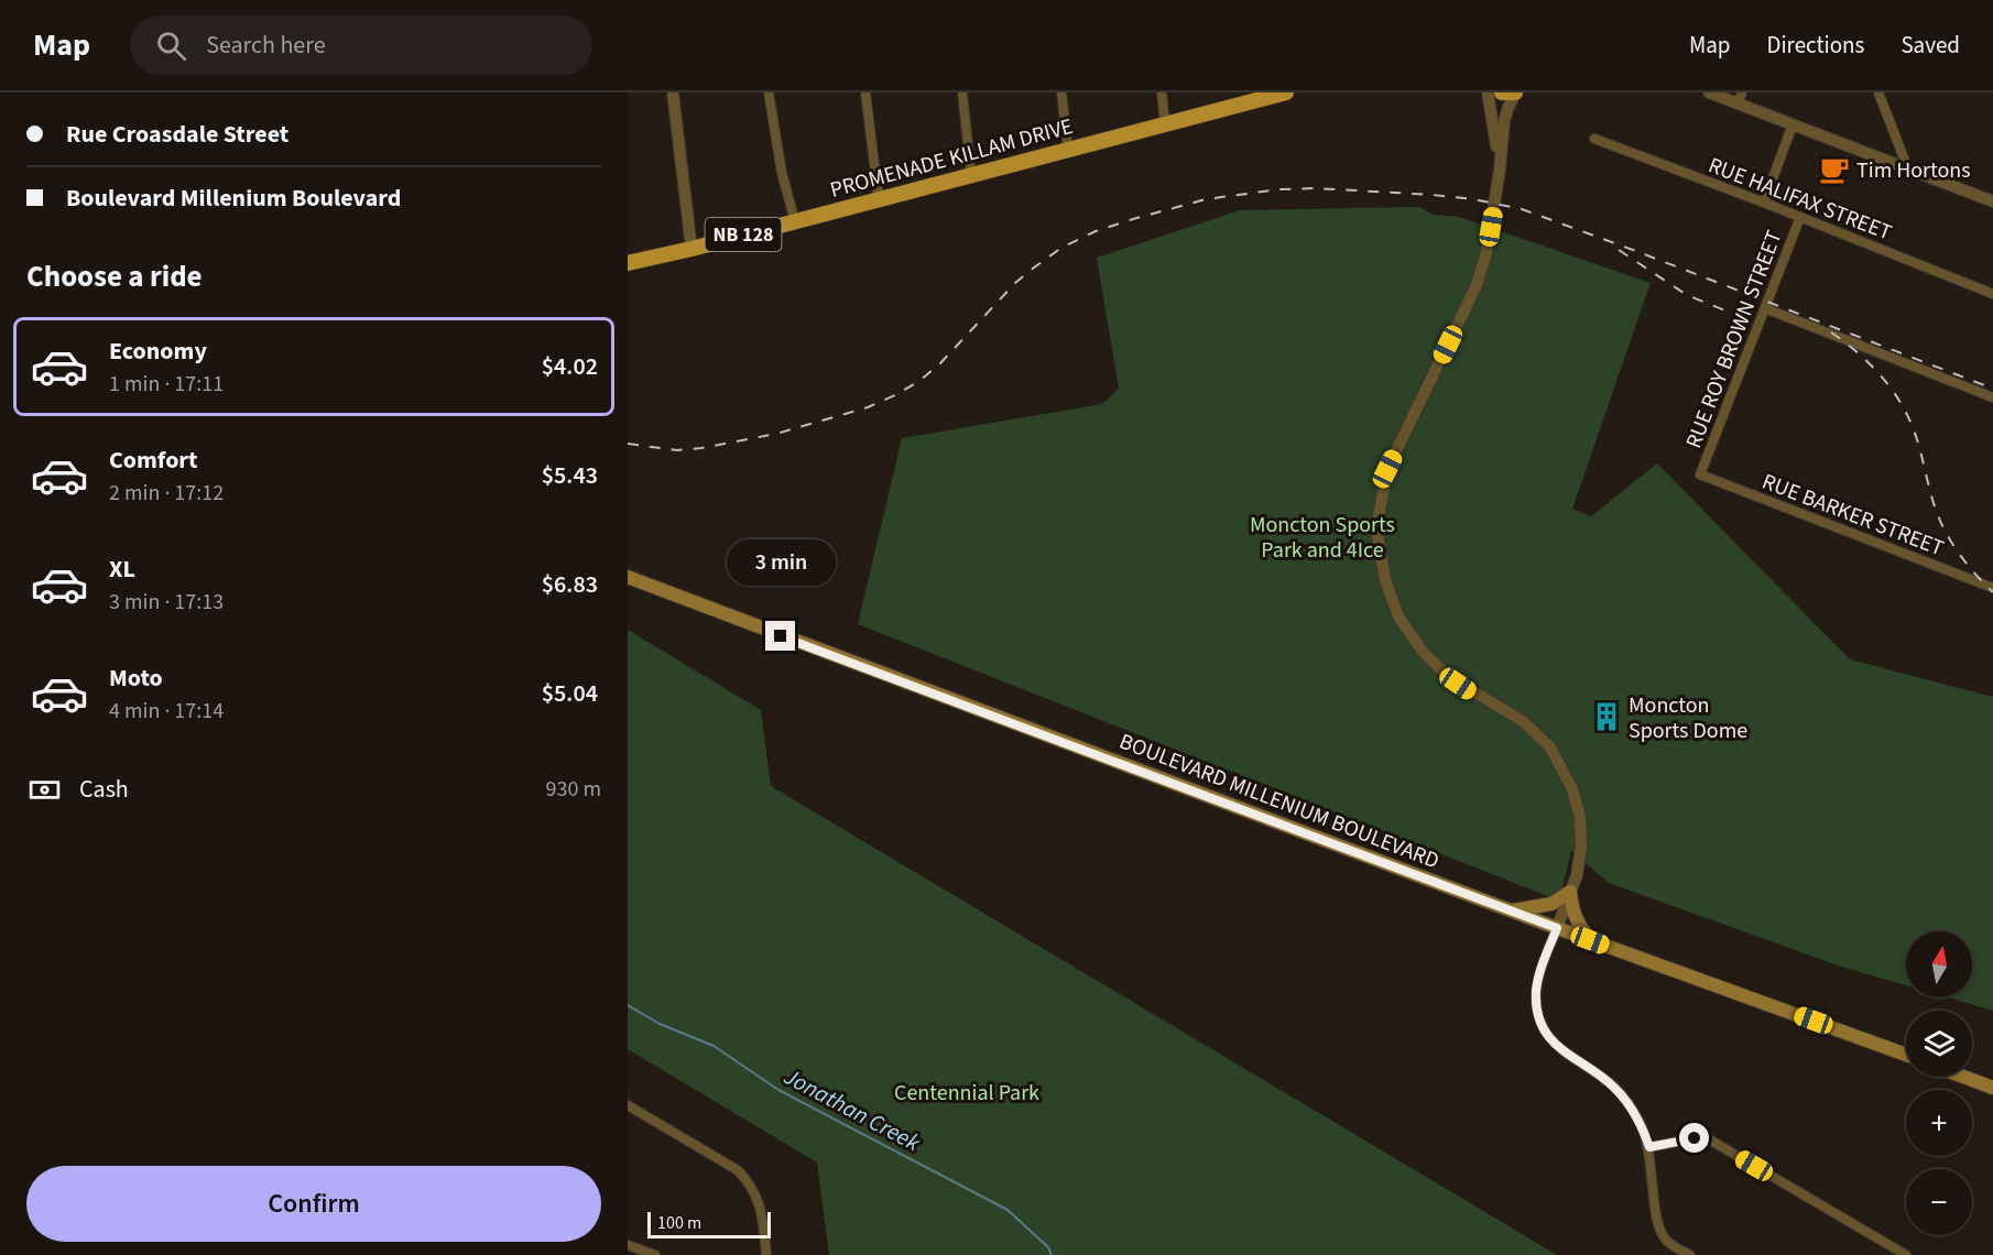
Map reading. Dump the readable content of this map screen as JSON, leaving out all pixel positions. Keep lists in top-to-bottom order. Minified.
{"streets":{"main road":["PROMENADE KILLAM DRIVE","NB 128","BOULEVARD MILLENIUM BOULEVARD"],"street":["RUE HALIFAX STREET","RUE ROY BROWN STREET","RUE BARKER STREET"]},"crossings":[["RUE HALIFAX STREET","RUE ROY BROWN STREET"],["RUE ROY BROWN STREET","RUE BARKER STREET"]],"water":["Jonathan Creek"],"parks":["Moncton Sports Park and 4Ice","Centennial Park"],"places":{"cafe":["Tim Hortons"],"building":["Moncton Sports Dome"]},"scale_bar":"100 m","north":"top","page":{"header":"Map","search":"Search here","nav":["Map","Directions","Saved"],"banner":["Rue Croasdale Street","Boulevard Millenium Boulevard"],"heading":"Choose a ride","list":[{"name":"Economy","note":"1 min · 17:11","value":"$4.02"},{"name":"Comfort","note":"2 min · 17:12","value":"$5.43"},{"name":"XL","note":"3 min · 17:13","value":"$6.83"},{"name":"Moto","note":"4 min · 17:14","value":"$5.04"}],"bubble":"3 min","pay":["Cash","930 m"],"map_buttons":["+","−"],"buttons":"Confirm","scale":"100 m"}}
